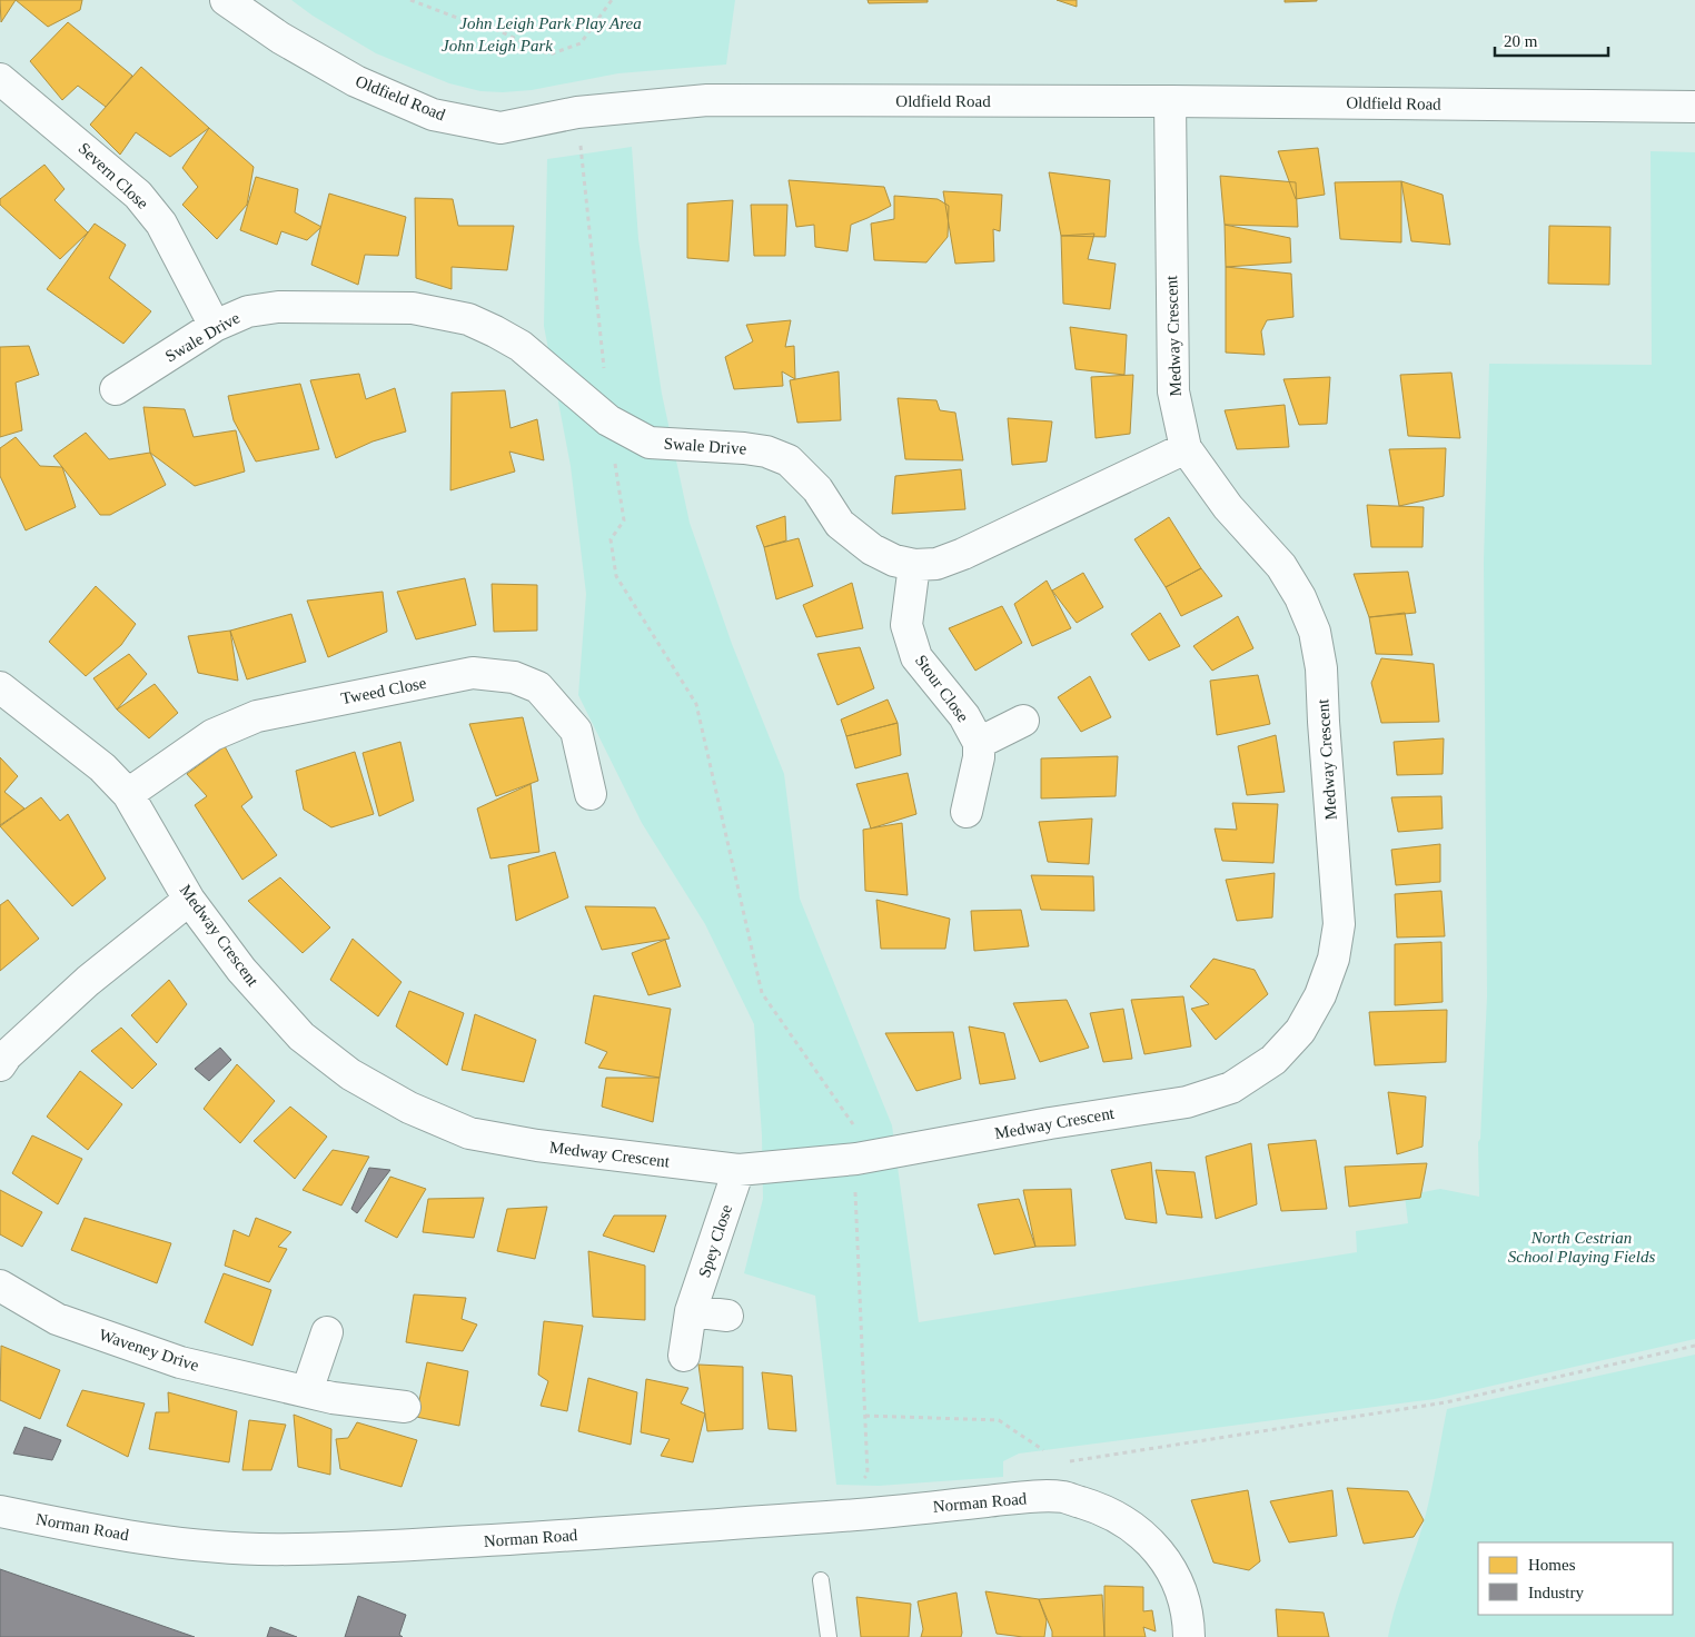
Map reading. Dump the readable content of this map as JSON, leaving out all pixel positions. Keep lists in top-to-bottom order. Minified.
{"streets":{"street":["Oldfield Road","Severn Close","Medway Crescent","Swale Drive","Stour Close","Tweed Close","Spey Close","Waveney Drive","Norman Road"]},"crossings":[["Oldfield Road","Medway Crescent"],["Severn Close","Swale Drive"],["Medway Crescent","Swale Drive"],["Medway Crescent","Tweed Close"],["Medway Crescent","Spey Close"],["Swale Drive","Stour Close"]],"parks":["John Leigh Park Play Area","John Leigh Park","North Cestrian School Playing Fields"],"legend":["Homes","Industry"],"scale_bar":"20 m"}
